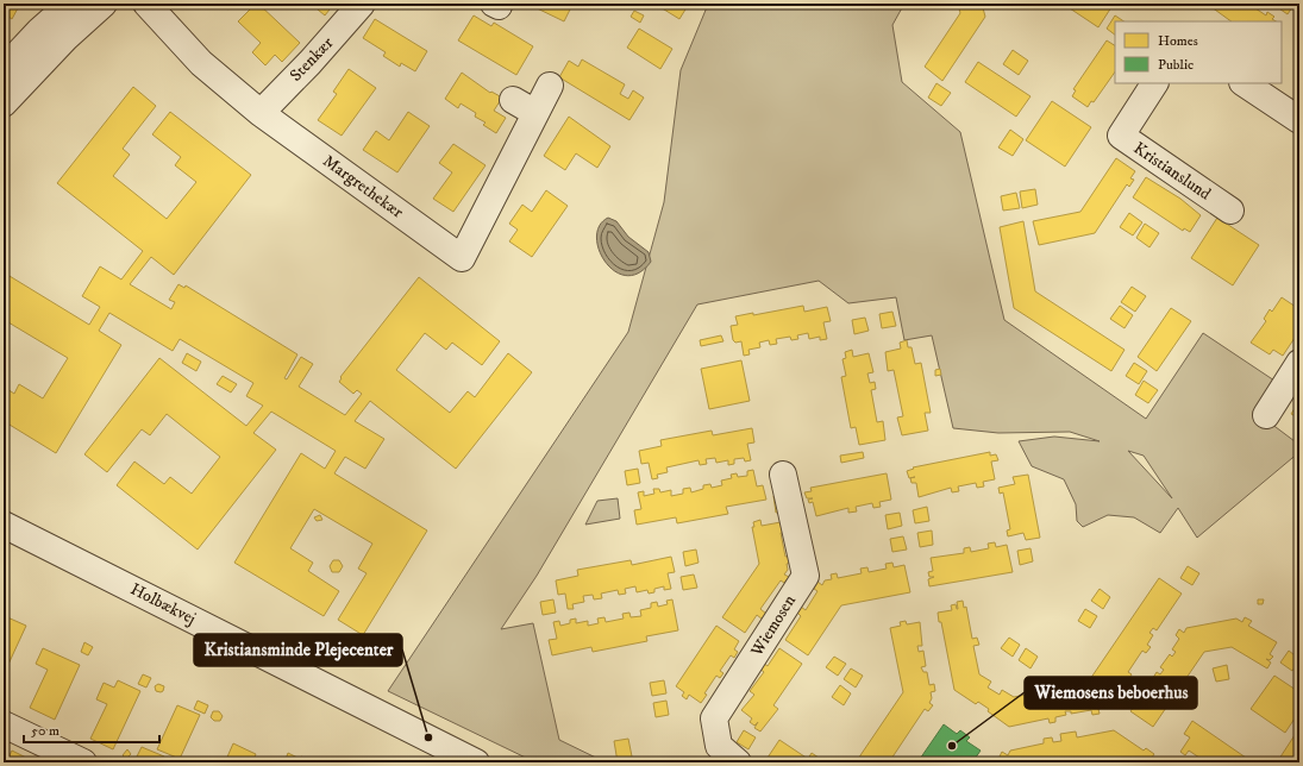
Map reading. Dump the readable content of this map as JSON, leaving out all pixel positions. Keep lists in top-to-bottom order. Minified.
{"streets":{"street":["Stenkær","Kristianslund","Margrethekær","Holbækvej","Wiemosen"]},"crossings":[["Stenkær","Margrethekær"]],"places":["Kristiansminde Plejecenter","Wiemosens beboerhus"],"legend":["Homes","Public"],"scale_bar":"50 m"}
